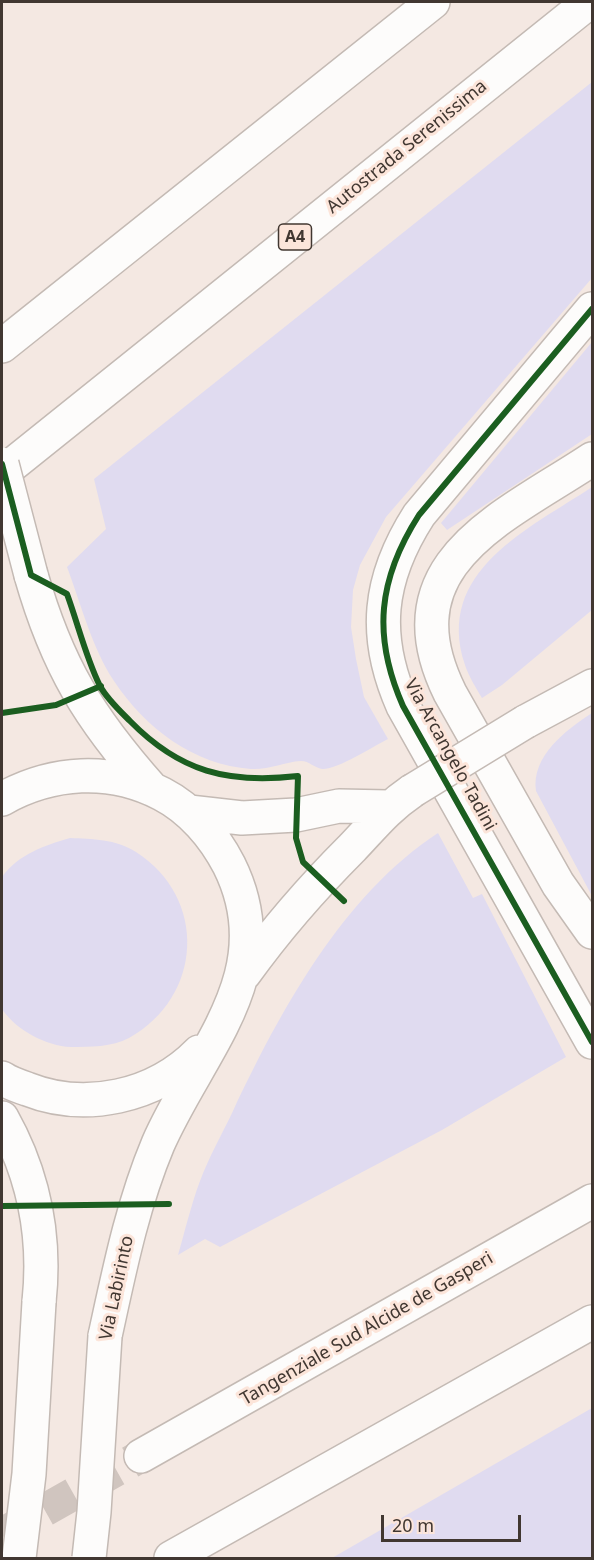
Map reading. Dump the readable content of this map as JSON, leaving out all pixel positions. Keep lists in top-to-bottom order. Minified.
{"streets":{"main road":["Autostrada Serenissima","A4","Via Arcangelo Tadini","Via Labirinto","Tangenziale Sud Alcide de Gasperi"]},"scale_bar":"20 m"}
